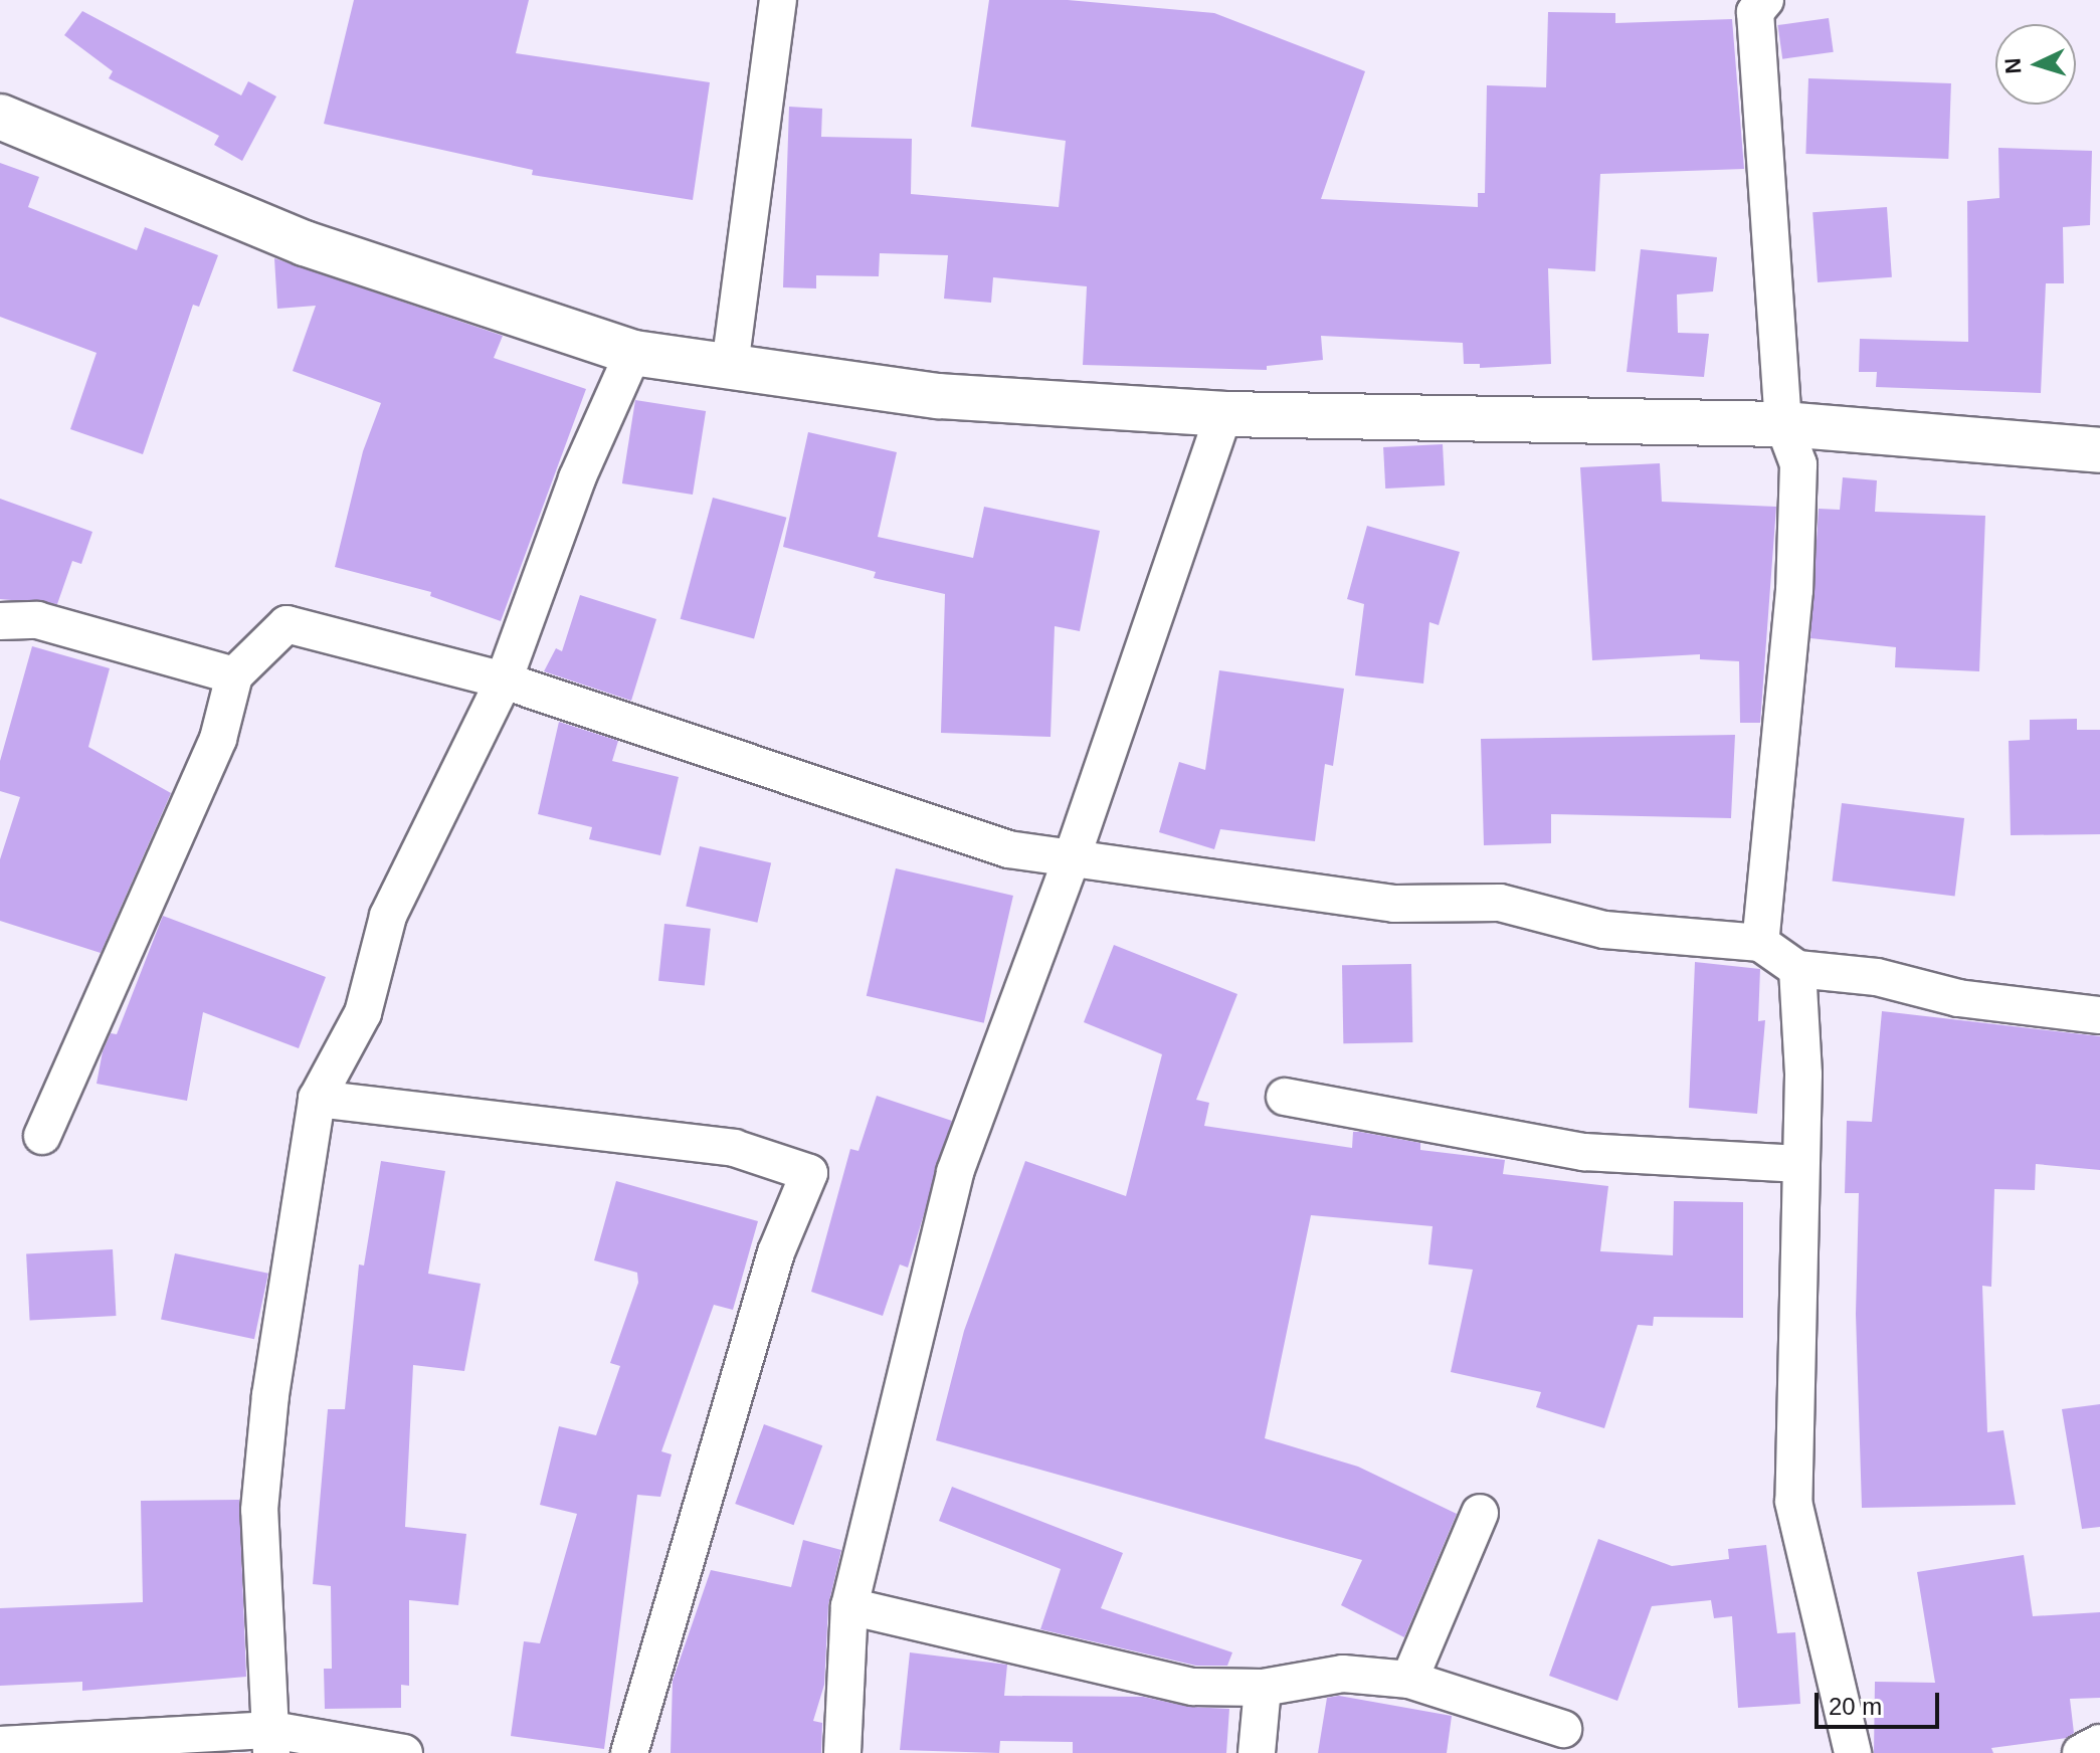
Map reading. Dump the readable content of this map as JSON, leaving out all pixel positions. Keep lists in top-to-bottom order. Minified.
{"scale_bar":"20 m","north":"left"}
